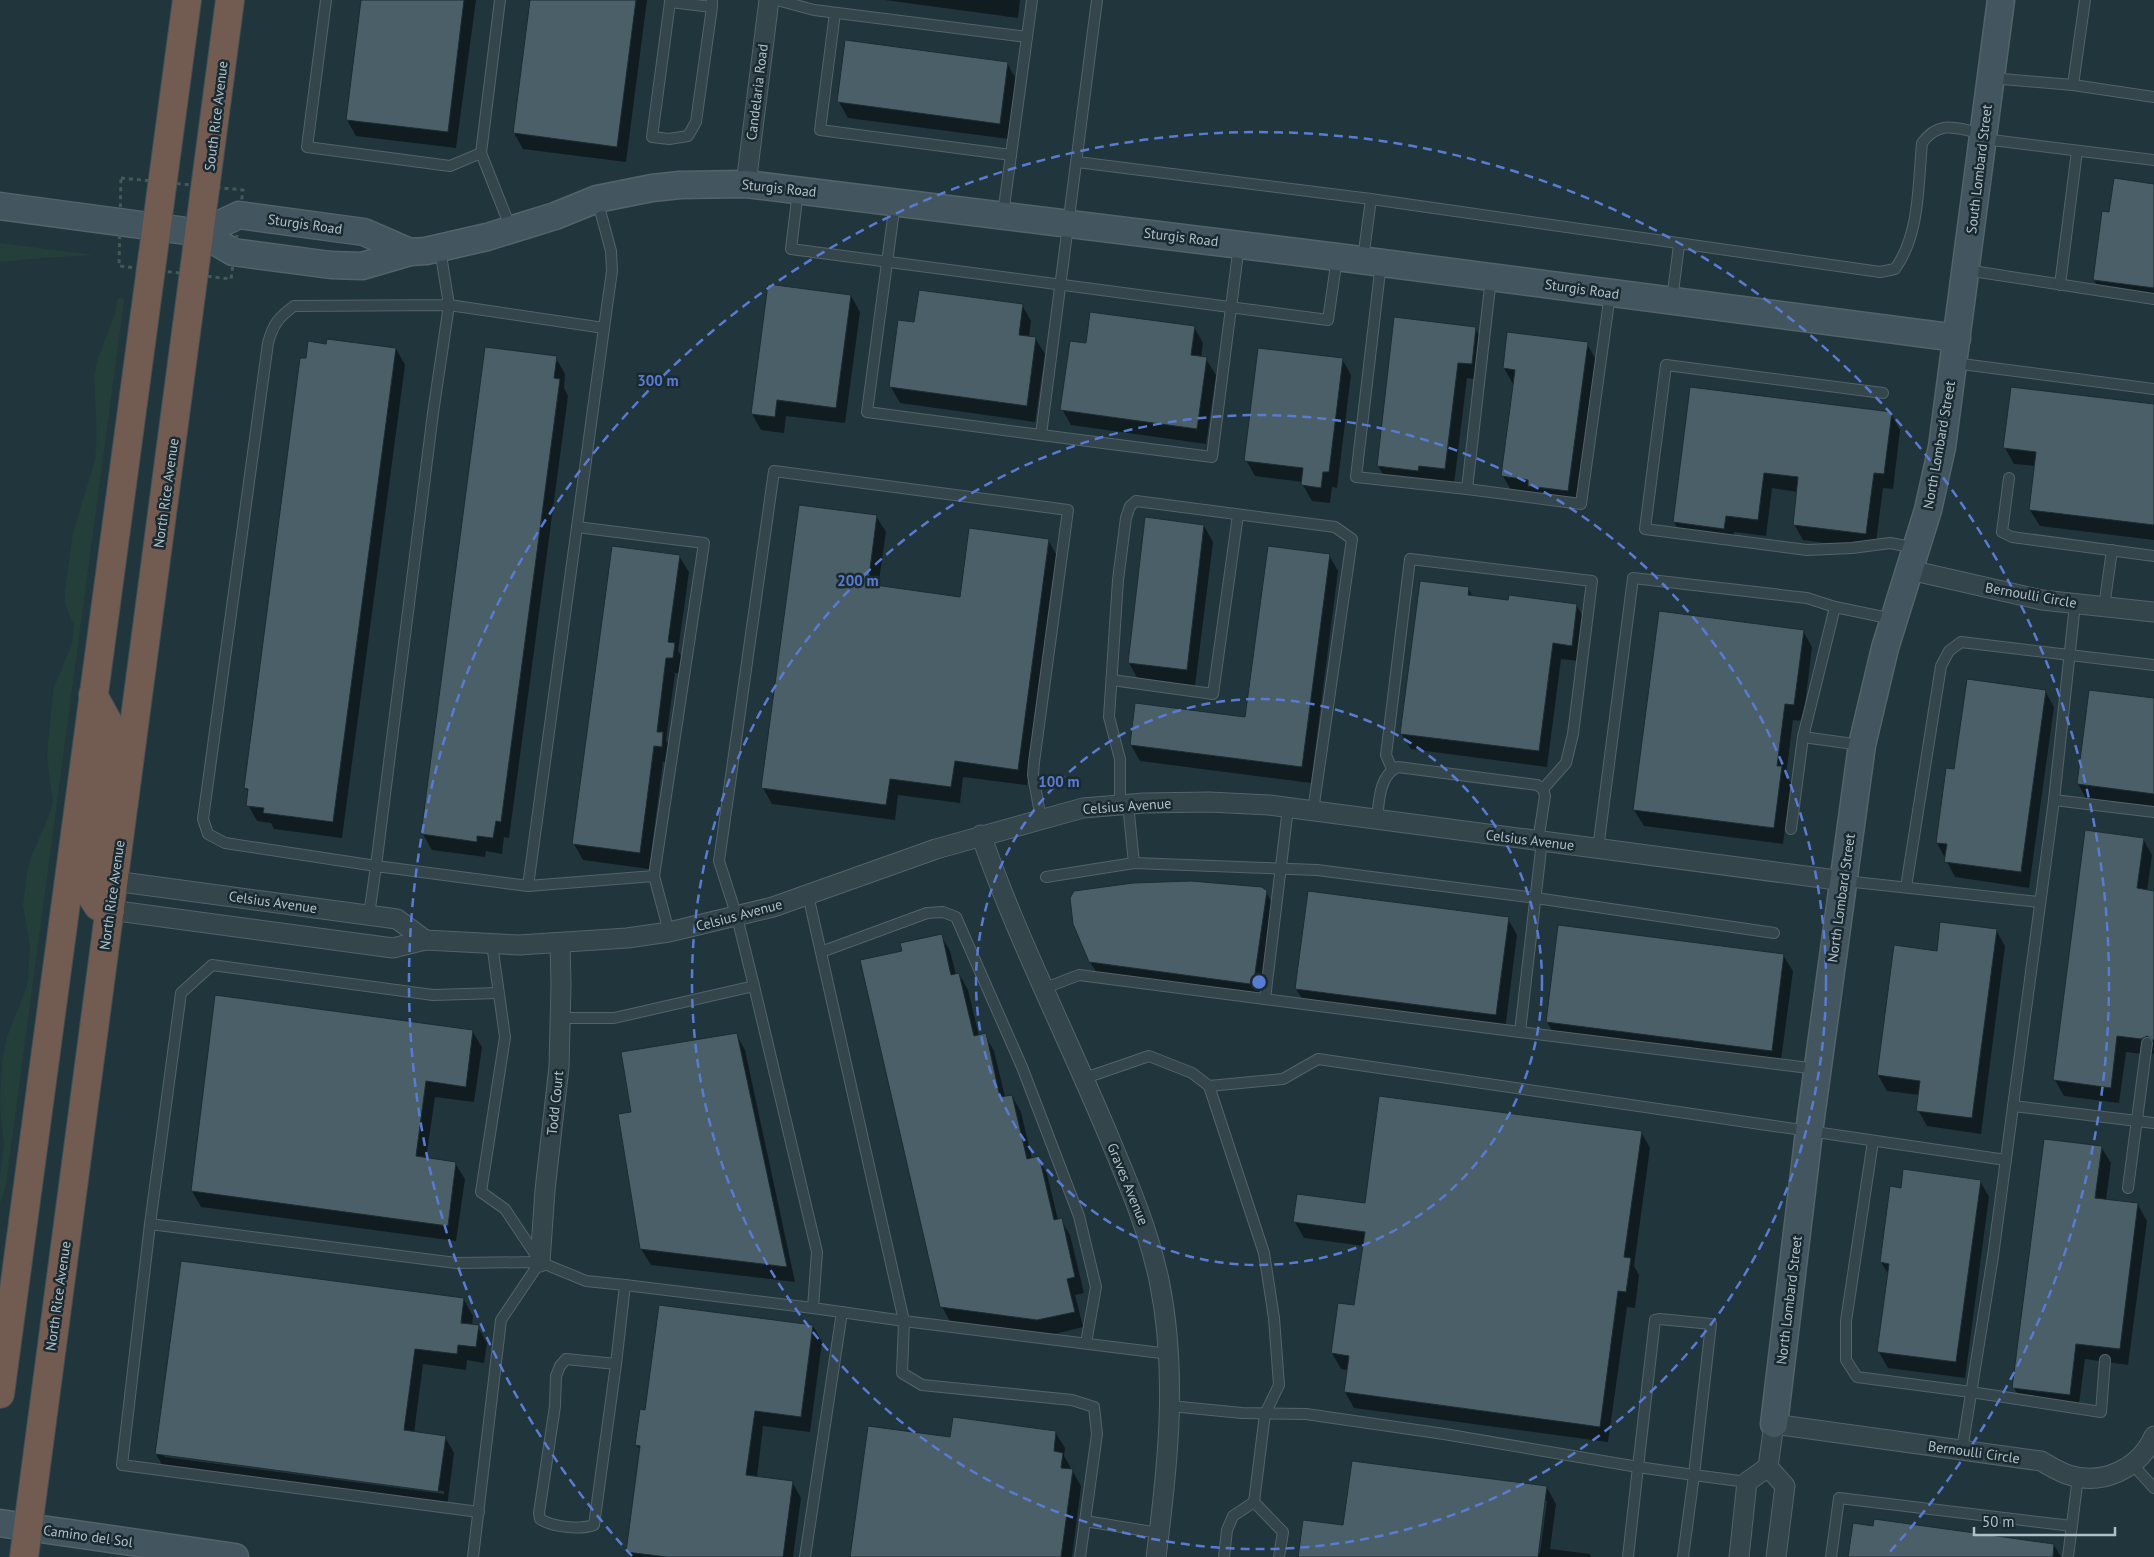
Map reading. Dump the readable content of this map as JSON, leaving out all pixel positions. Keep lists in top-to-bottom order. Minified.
{"streets":{"highway":["South Rice Avenue","North Rice Avenue"],"street":["Candelaria Road","South Lombard Street","Sturgis Road","North Lombard Street","Bernoulli Circle","Celsius Avenue","Todd Court","Graves Avenue","Camino del Sol"]},"crossings":[["Candelaria Road","Sturgis Road"],["South Rice Avenue","Sturgis Road"],["South Rice Avenue","North Rice Avenue"],["South Lombard Street","Sturgis Road"],["South Lombard Street","North Lombard Street"],["Sturgis Road","North Lombard Street"],["Sturgis Road","North Rice Avenue"],["North Lombard Street","Bernoulli Circle"],["North Lombard Street","Celsius Avenue"],["North Rice Avenue","Celsius Avenue"],["North Rice Avenue","Camino del Sol"],["Celsius Avenue","Todd Court"],["Celsius Avenue","Graves Avenue"]],"scale_bar":"50 m","rings":["300 m","200 m","100 m"]}
